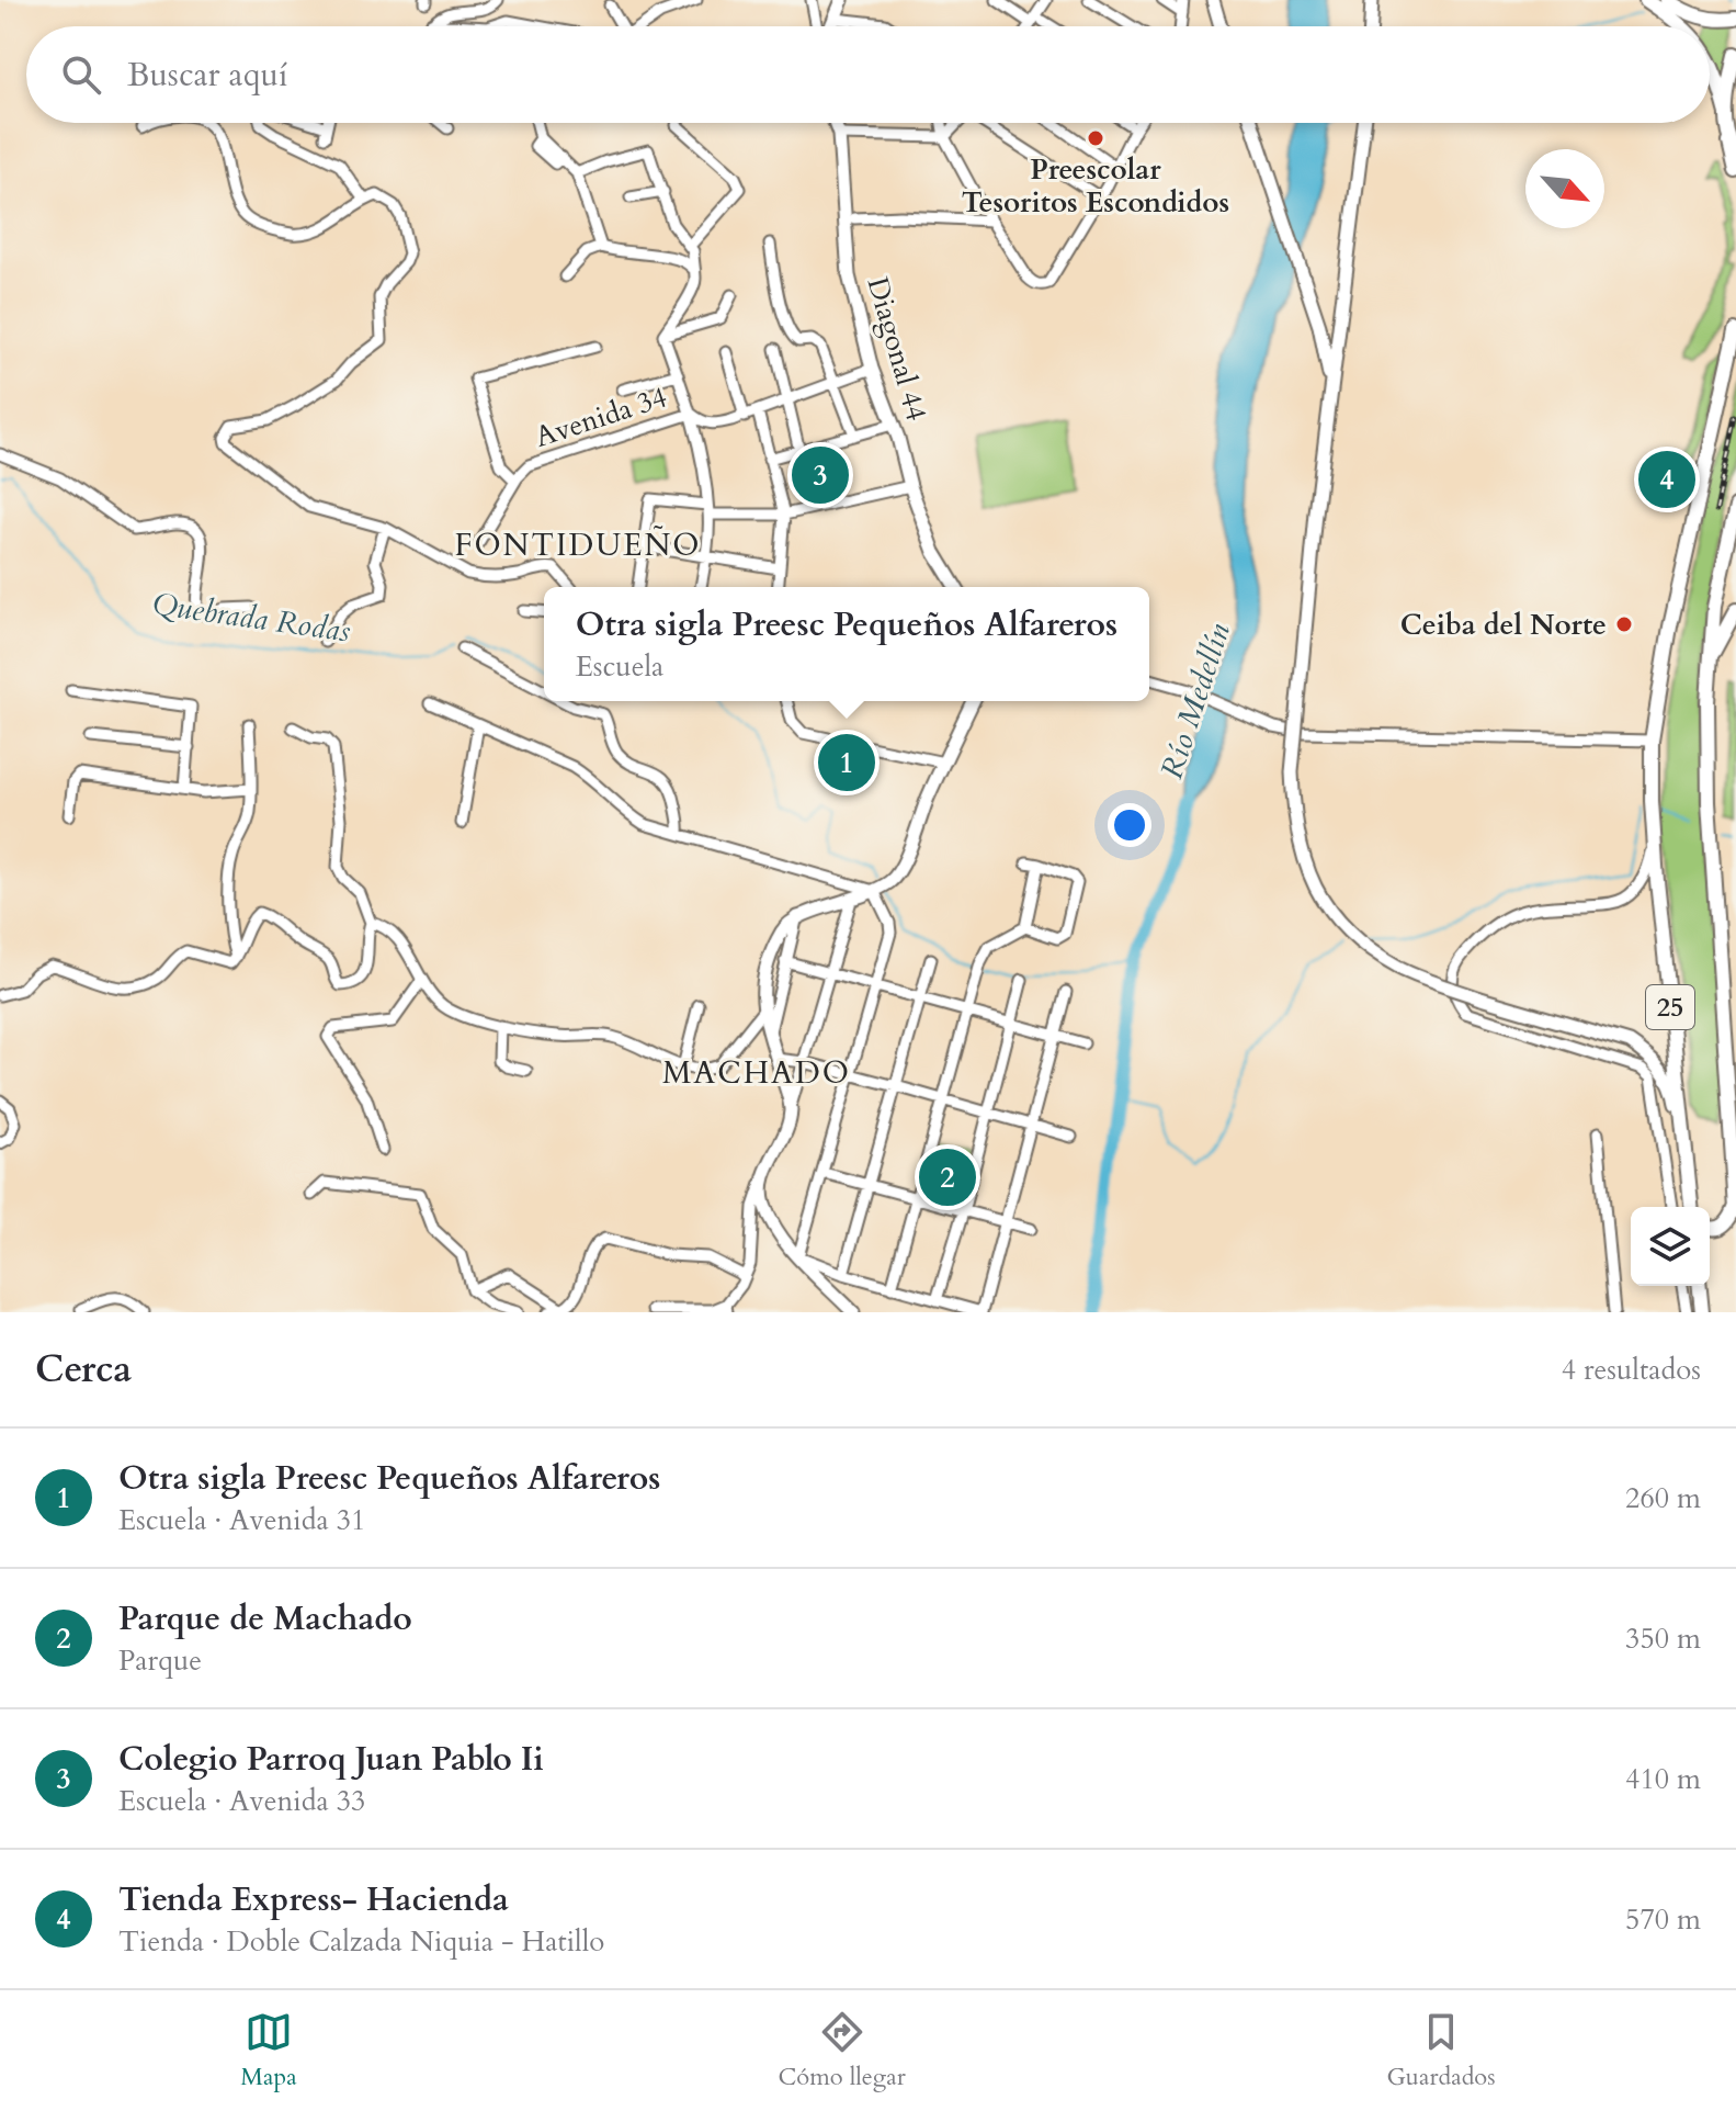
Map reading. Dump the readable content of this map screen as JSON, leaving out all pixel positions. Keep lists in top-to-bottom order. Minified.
{"streets":{"highway":["25"],"main road":["Diagonal 44"],"street":["Avenida 34"]},"crossings":[["Diagonal 44","Avenida 34"]],"districts":["FONTIDUEÑO","MACHADO"],"water":["Quebrada Rodas","Río Medellín"],"places":["Preescolar Tesoritos Escondidos","Ceiba del Norte"],"north":"bottom right","page":{"search":"Buscar aquí","pins":["3","4","1","2"],"popup":["Otra sigla Preesc Pequeños Alfareros","Escuela"],"heading":["Cerca","4 resultados"],"list":[{"mark":"1","name":"Otra sigla Preesc Pequeños Alfareros","note":"Escuela · Avenida 31","value":"260 m"},{"mark":"2","name":"Parque de Machado","note":"Parque","value":"350 m"},{"mark":"3","name":"Colegio Parroq Juan Pablo Ii","note":"Escuela · Avenida 33","value":"410 m"},{"mark":"4","name":"Tienda Express- Hacienda","note":"Tienda · Doble Calzada Niquia - Hatillo","value":"570 m"}],"nav":["Mapa","Cómo llegar","Guardados"]}}
